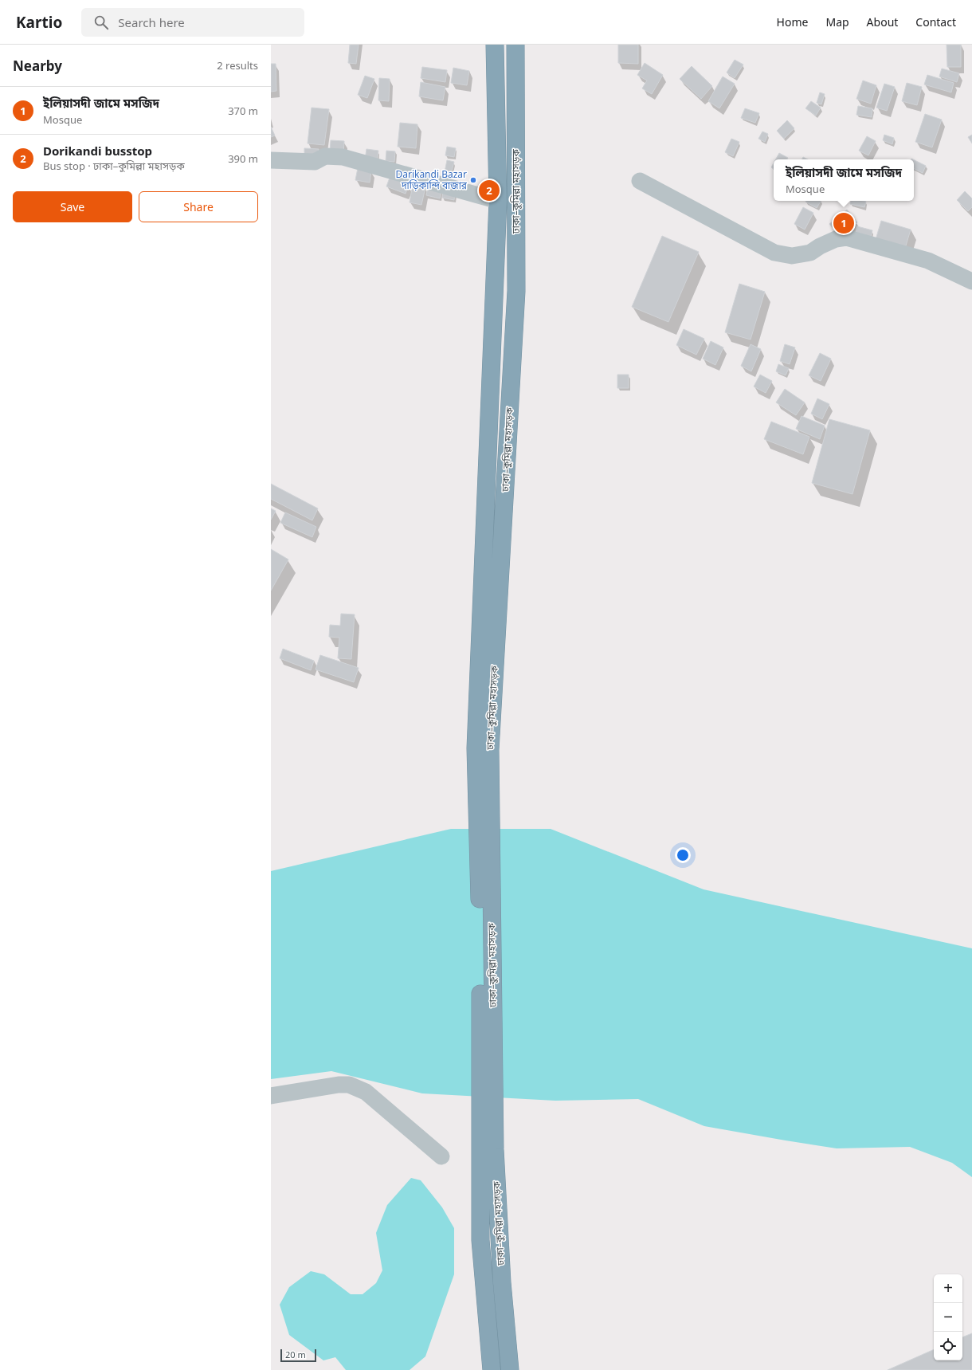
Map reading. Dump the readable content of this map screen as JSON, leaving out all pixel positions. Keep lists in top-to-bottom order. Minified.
{"streets":{"highway":["ঢাকা–কুমিল্লা মহাসড়ক"]},"places":["Darikandi Bazar দাড়িকান্দি বাজার"],"scale_bar":"20 m","page":{"header":"Kartio","search":"Search here","nav":["Home","Map","About","Contact"],"heading":["Nearby","2 results"],"list":[{"mark":"1","name":"ইলিয়াসদী জামে মসজিদ","note":"Mosque","value":"370 m"},{"mark":"2","name":"Dorikandi busstop","note":"Bus stop · ঢাকা–কুমিল্লা মহাসড়ক","value":"390 m"}],"popup":["ইলিয়াসদী জামে মসজিদ","Mosque"],"pins":["2","1"],"buttons":["Save","Share"],"map_buttons":["+","−"],"scale":"20 m"}}
